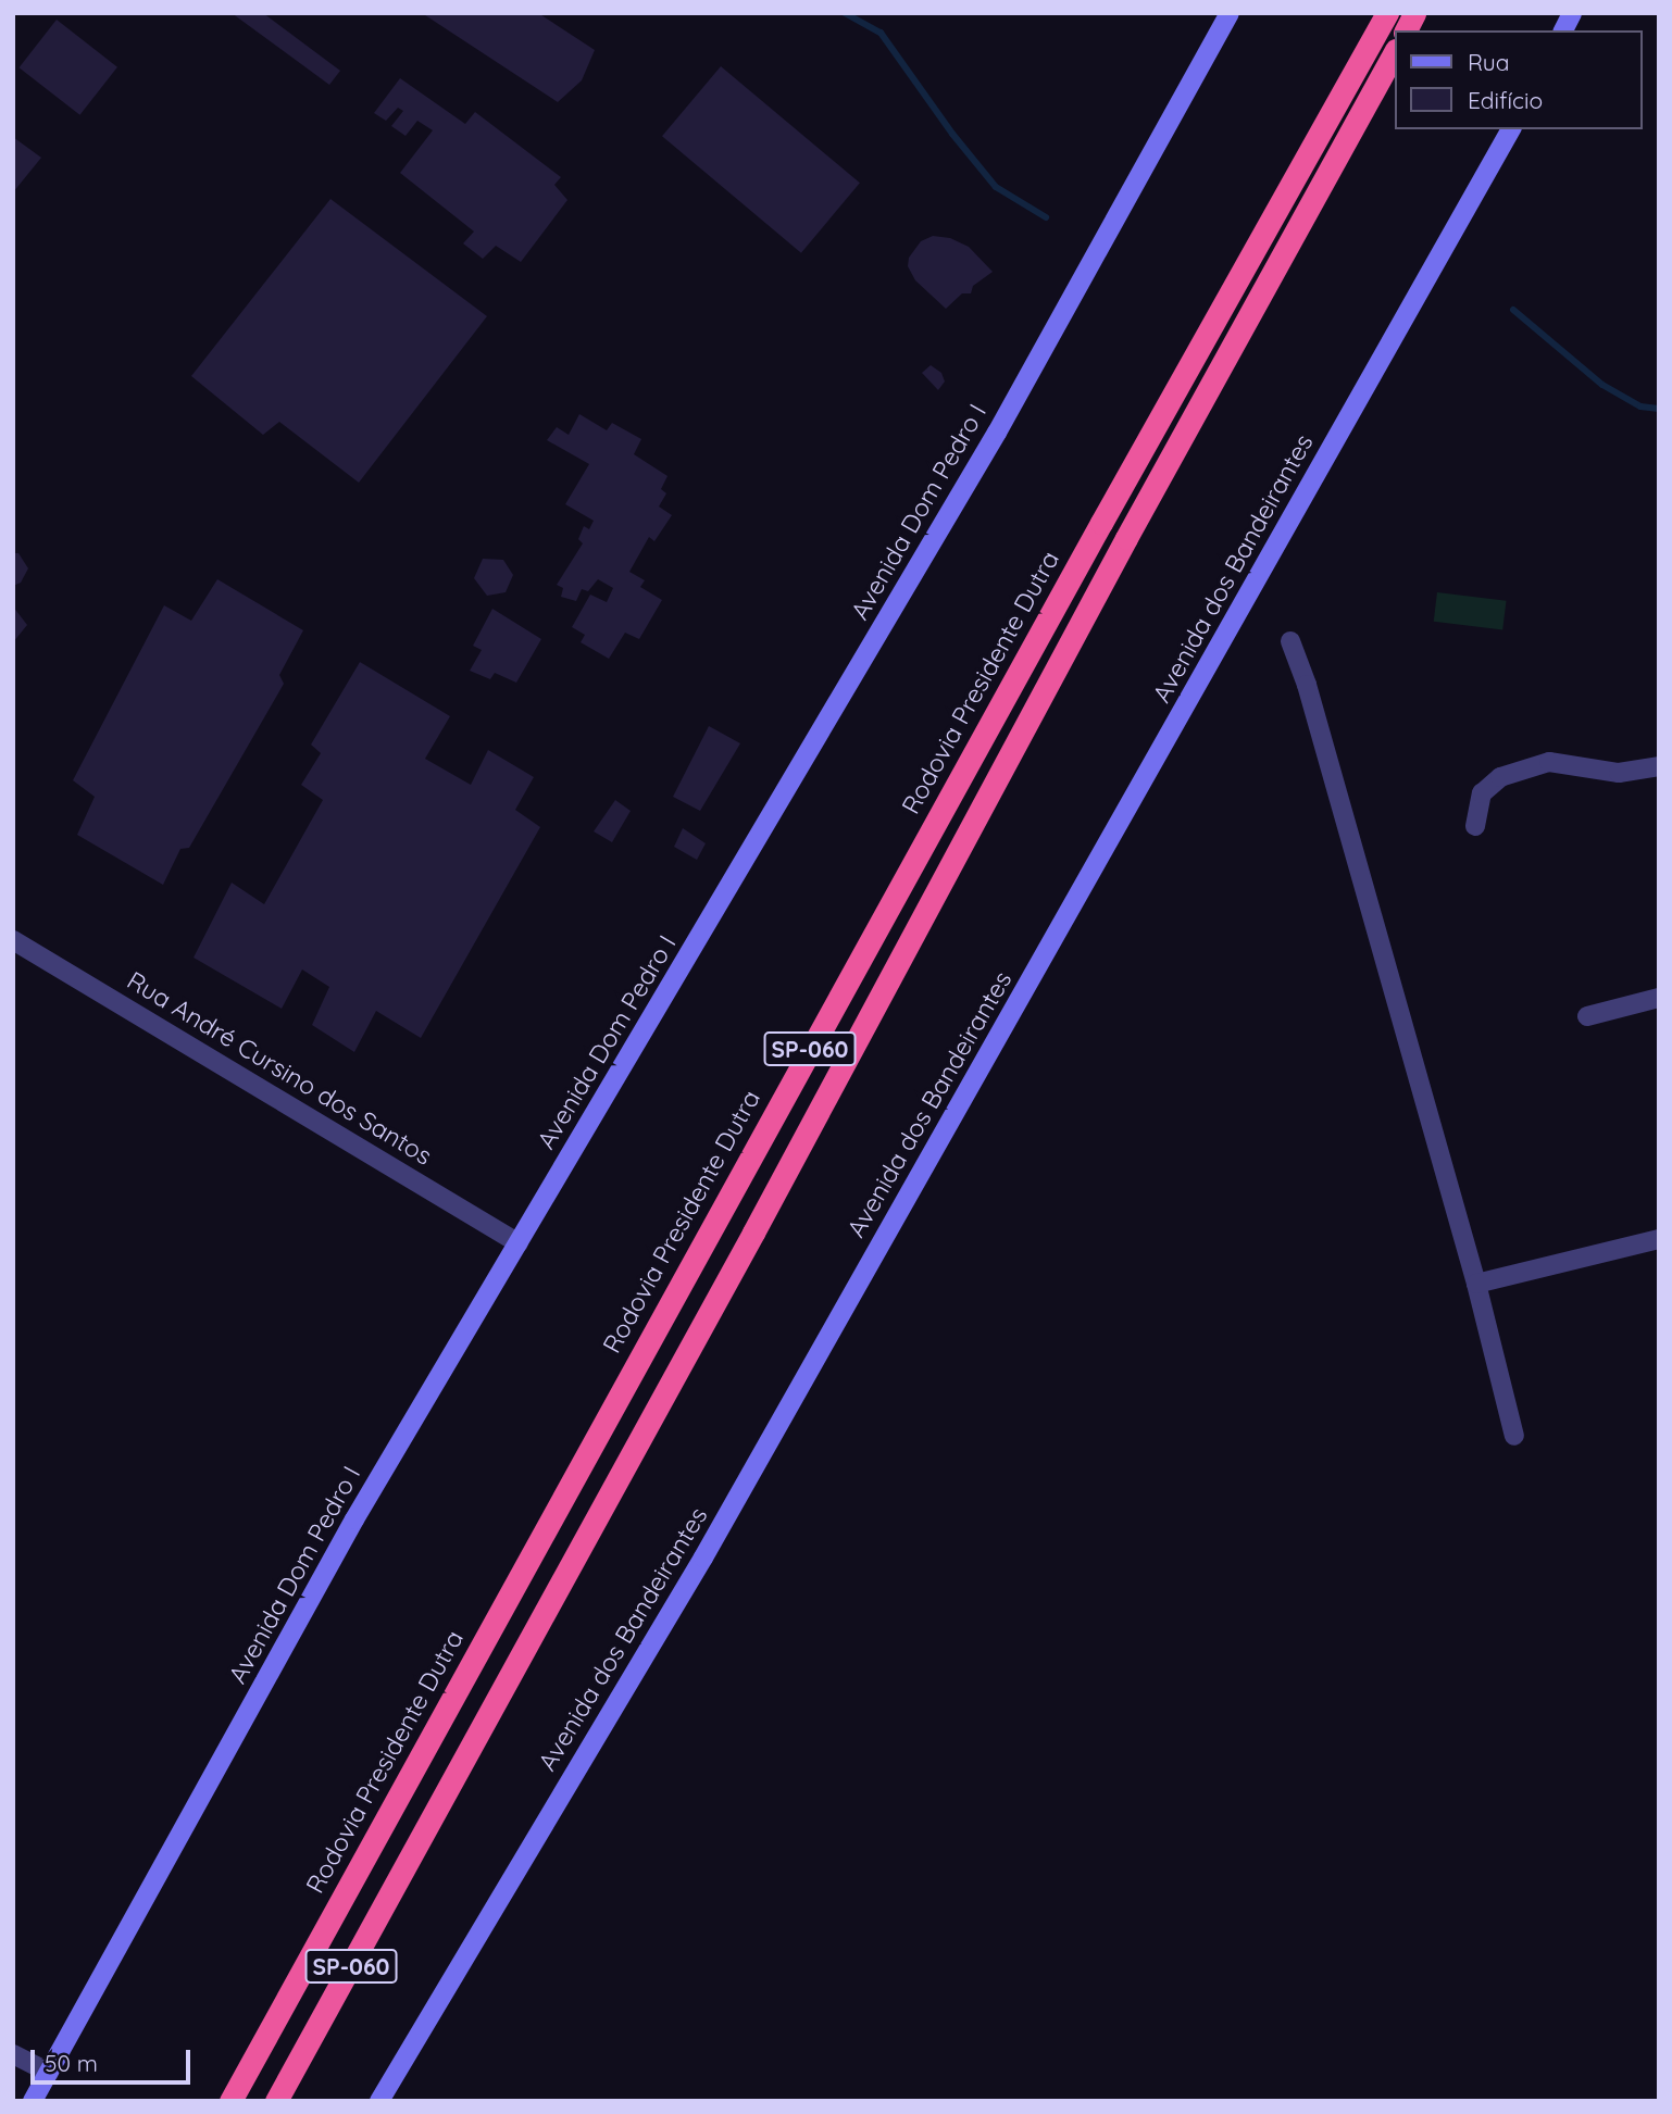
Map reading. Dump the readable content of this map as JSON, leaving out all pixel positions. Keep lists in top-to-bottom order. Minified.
{"streets":{"highway":["Rodovia Presidente Dutra","SP-060"],"main road":["Avenida Dom Pedro I","Avenida dos Bandeirantes"],"street":["Rua André Cursino dos Santos"]},"crossings":[["Avenida Dom Pedro I","Rua André Cursino dos Santos"]],"legend":["Rua","Edifício"],"scale_bar":"50 m"}
